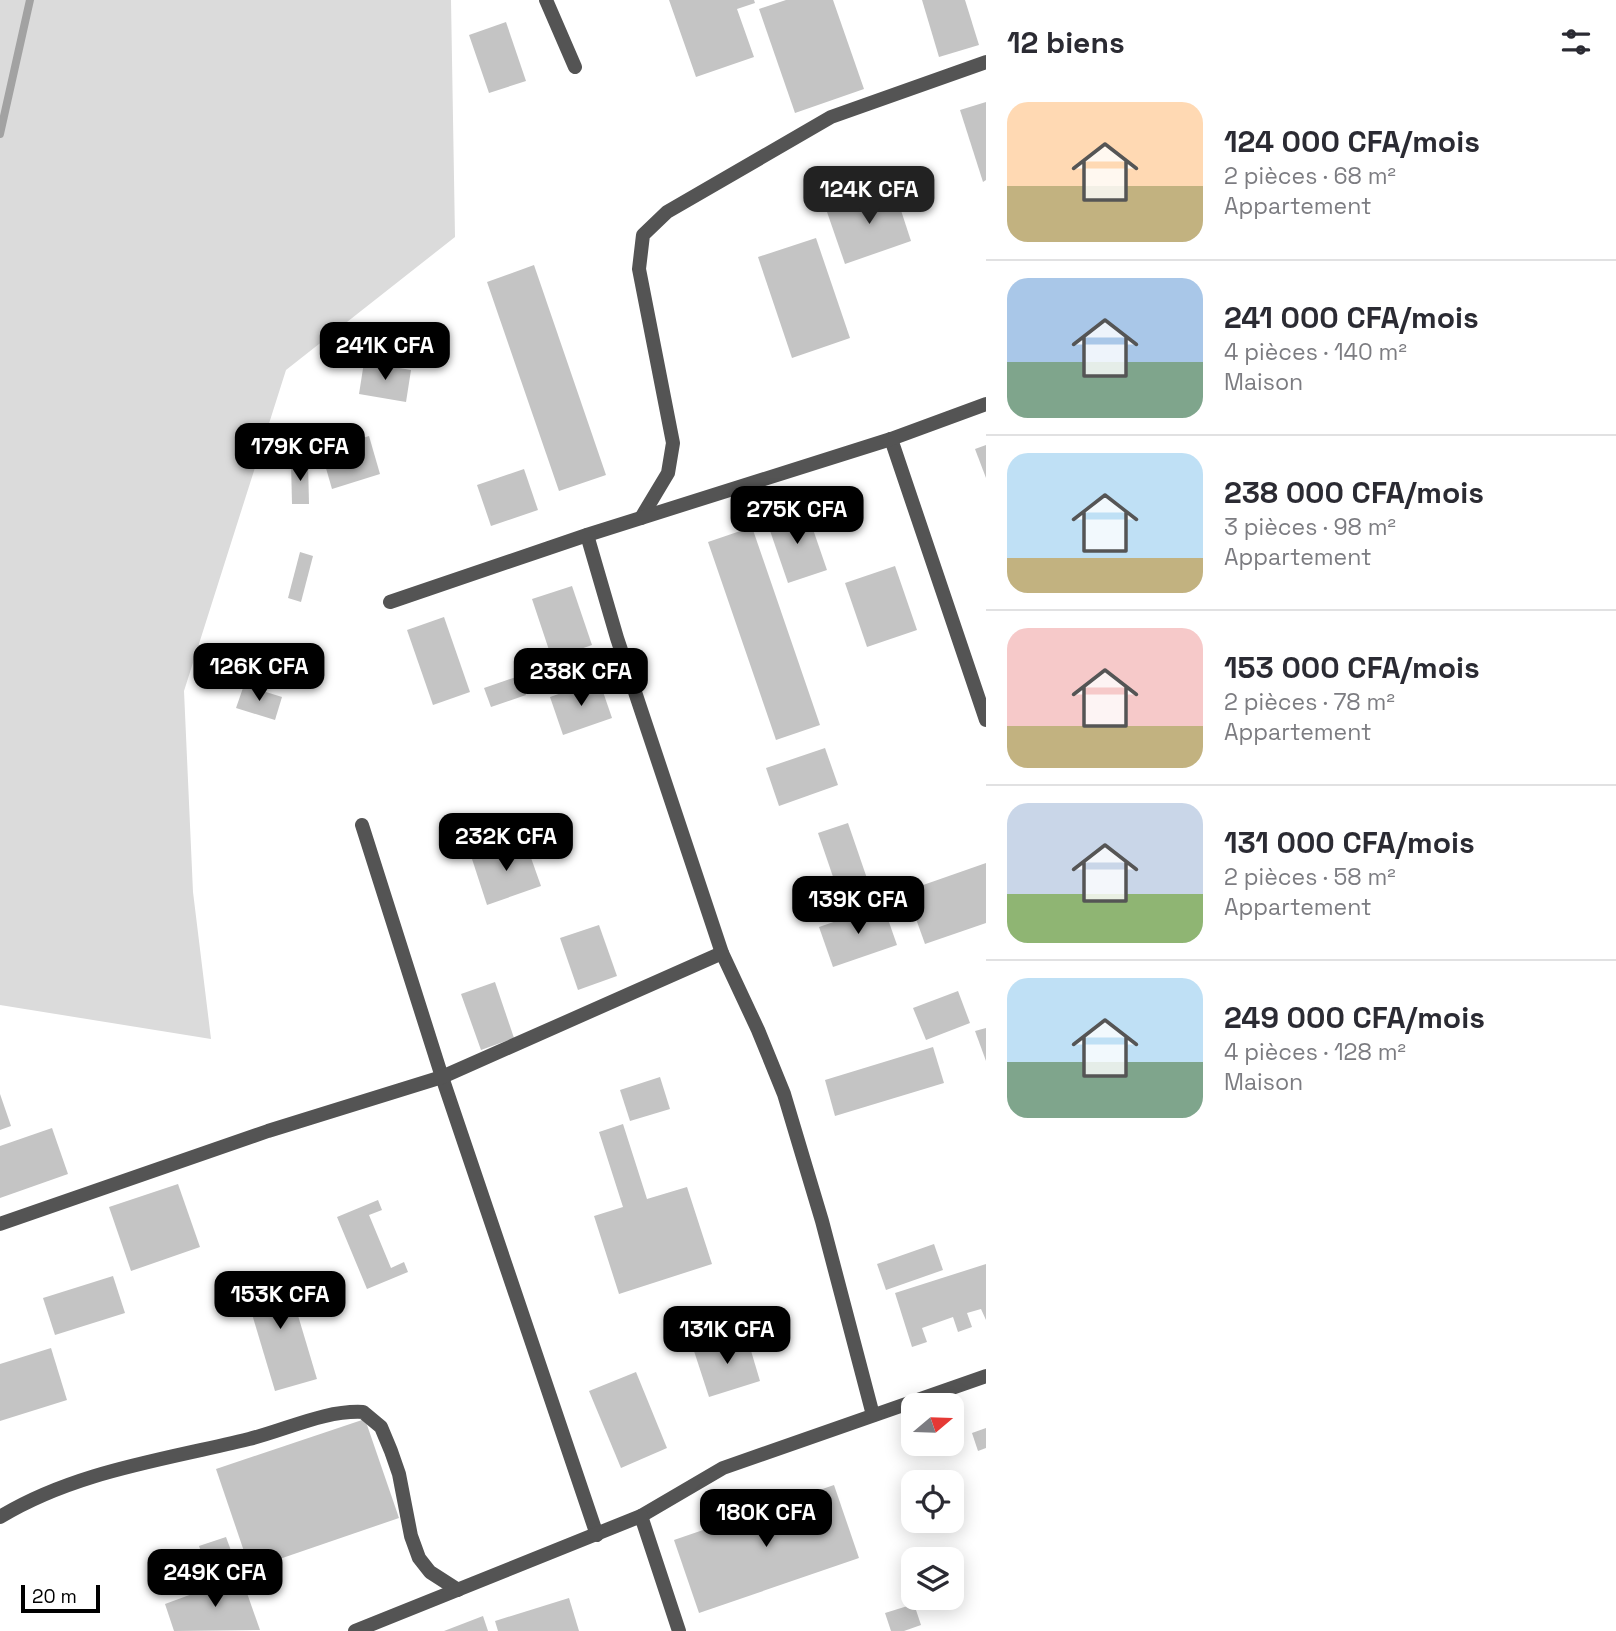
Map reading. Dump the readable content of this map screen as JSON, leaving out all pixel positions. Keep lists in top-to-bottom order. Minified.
{"scale_bar":"20 m","north":"right","page":{"heading":"12 biens","list":[{"name":"124 000 CFA/mois","note":"2 pièces · 68 m² · Appartement"},{"name":"241 000 CFA/mois","note":"4 pièces · 140 m² · Maison"},{"name":"238 000 CFA/mois","note":"3 pièces · 98 m² · Appartement"},{"name":"153 000 CFA/mois","note":"2 pièces · 78 m² · Appartement"},{"name":"131 000 CFA/mois","note":"2 pièces · 58 m² · Appartement"},{"name":"249 000 CFA/mois","note":"4 pièces · 128 m² · Maison"}],"price":["124K CFA","241K CFA","179K CFA","275K CFA","126K CFA","238K CFA","232K CFA","139K CFA","153K CFA","131K CFA","180K CFA","249K CFA"],"scale":"20 m"}}
